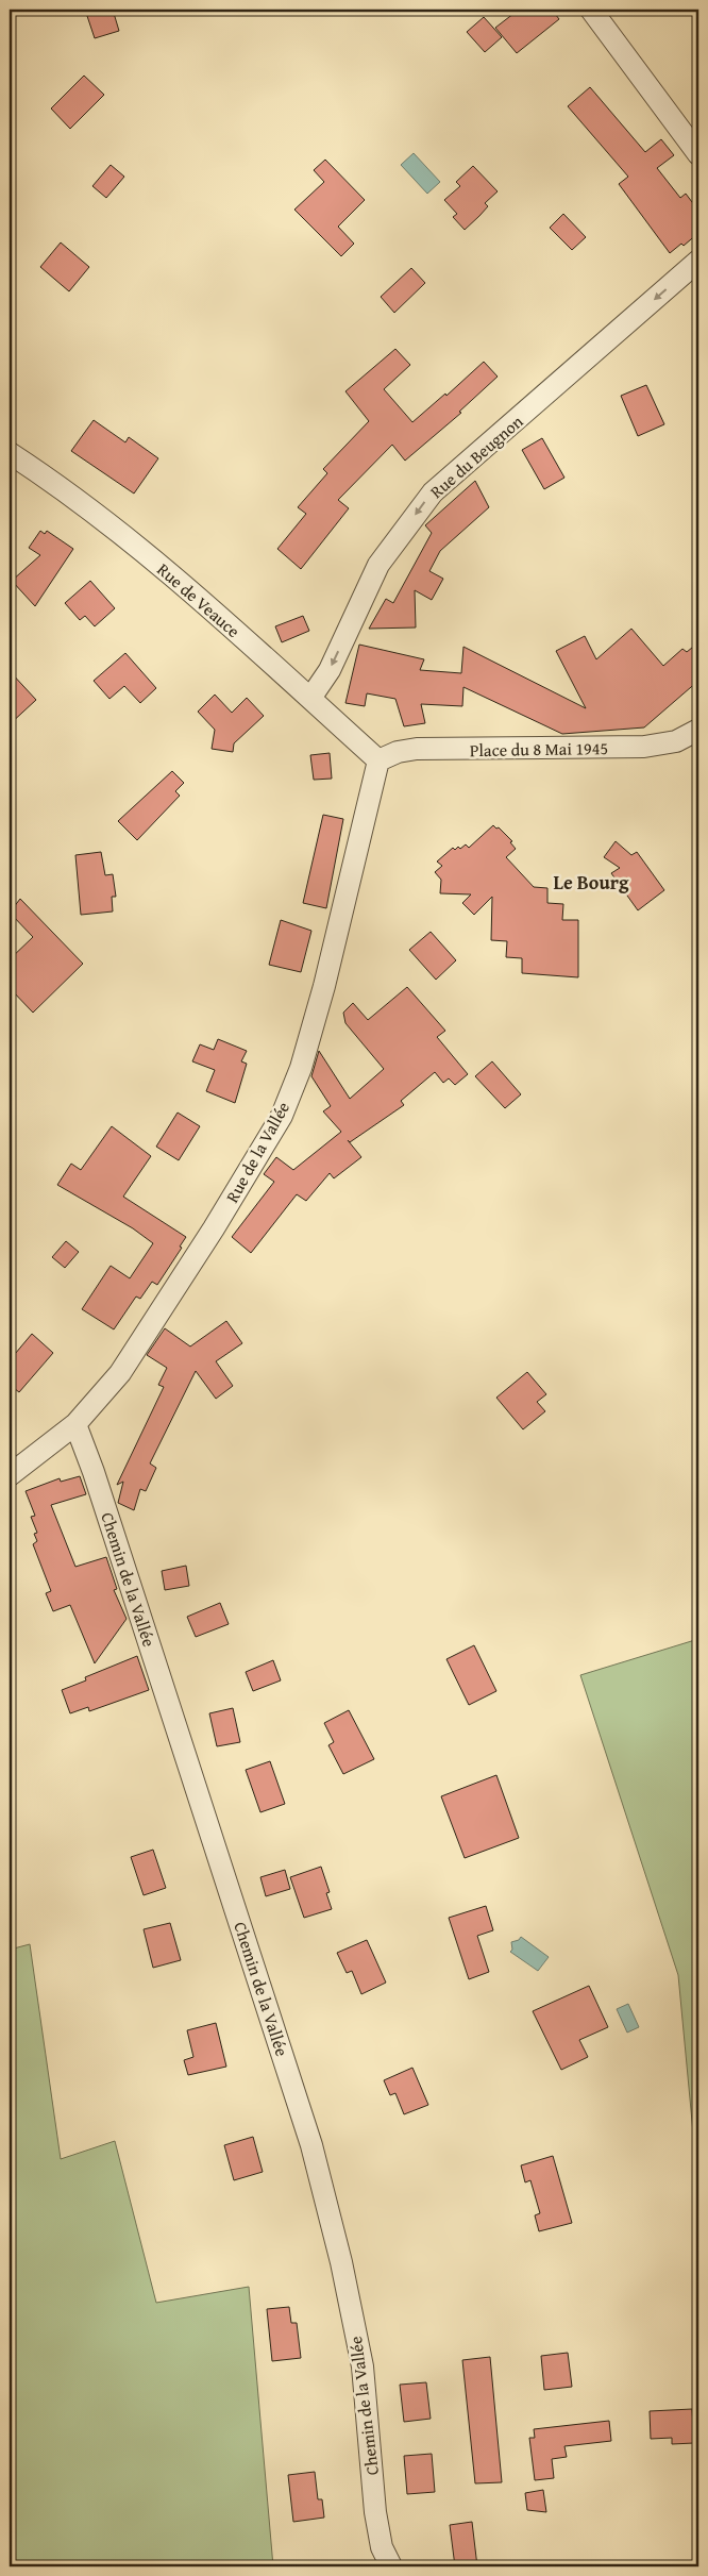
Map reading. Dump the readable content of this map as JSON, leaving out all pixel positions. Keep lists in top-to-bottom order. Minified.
{"streets":{"street":["Rue du Beugnon","Rue de Veauce","Place du 8 Mai 1945","Rue de la Vallée","Chemin de la Vallée"]},"crossings":[["Rue du Beugnon","Rue de Veauce"],["Rue de Veauce","Place du 8 Mai 1945"],["Rue de Veauce","Rue de la Vallée"],["Place du 8 Mai 1945","Rue de la Vallée"],["Rue de la Vallée","Chemin de la Vallée"]],"one_way":["Rue du Beugnon"],"districts":["Le Bourg"]}
